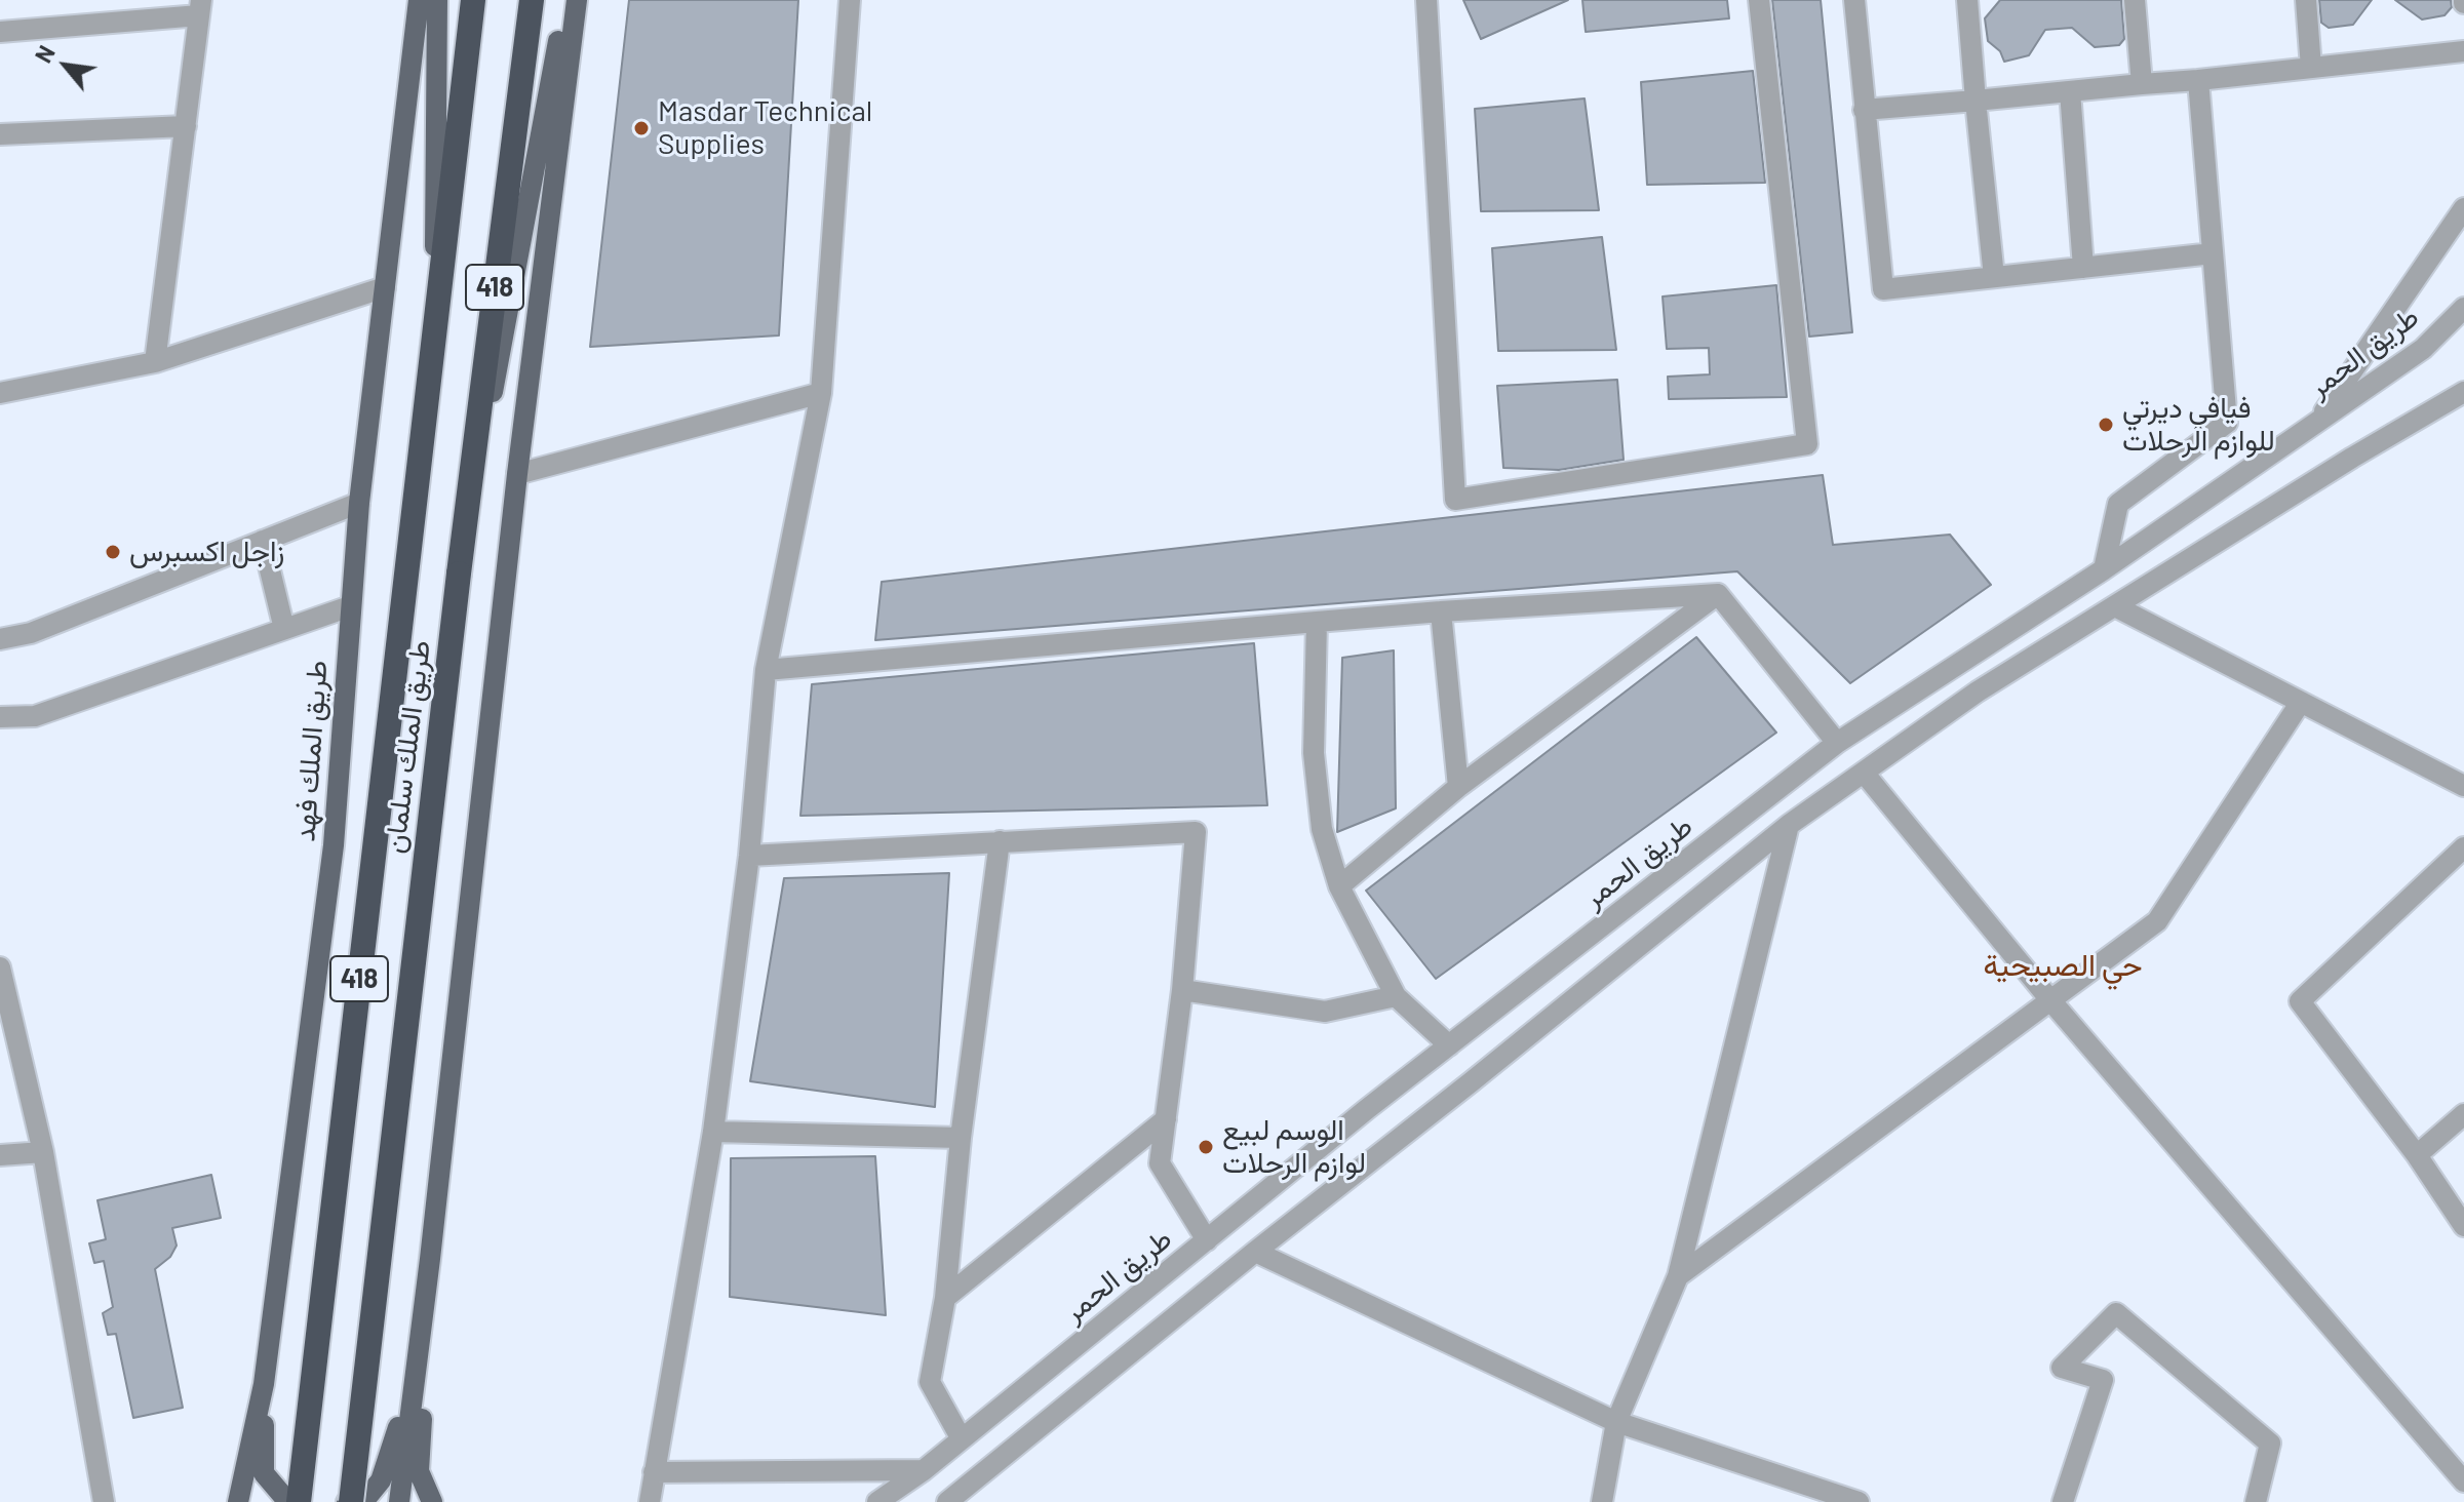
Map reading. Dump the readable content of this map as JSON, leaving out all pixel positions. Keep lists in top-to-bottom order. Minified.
{"streets":{"highway":["418","طريق الملك سلمان"],"main road":["طريق الملك فهد"],"street":["طريق الحمر"]},"districts":["حي الصبيحية"],"places":["Masdar Technical Supplies","فيافي ديرتي للوازم الرحلات","زاجل اكسبرس","الوسم لبيع لوازم الرحلات"],"north":"top left"}
